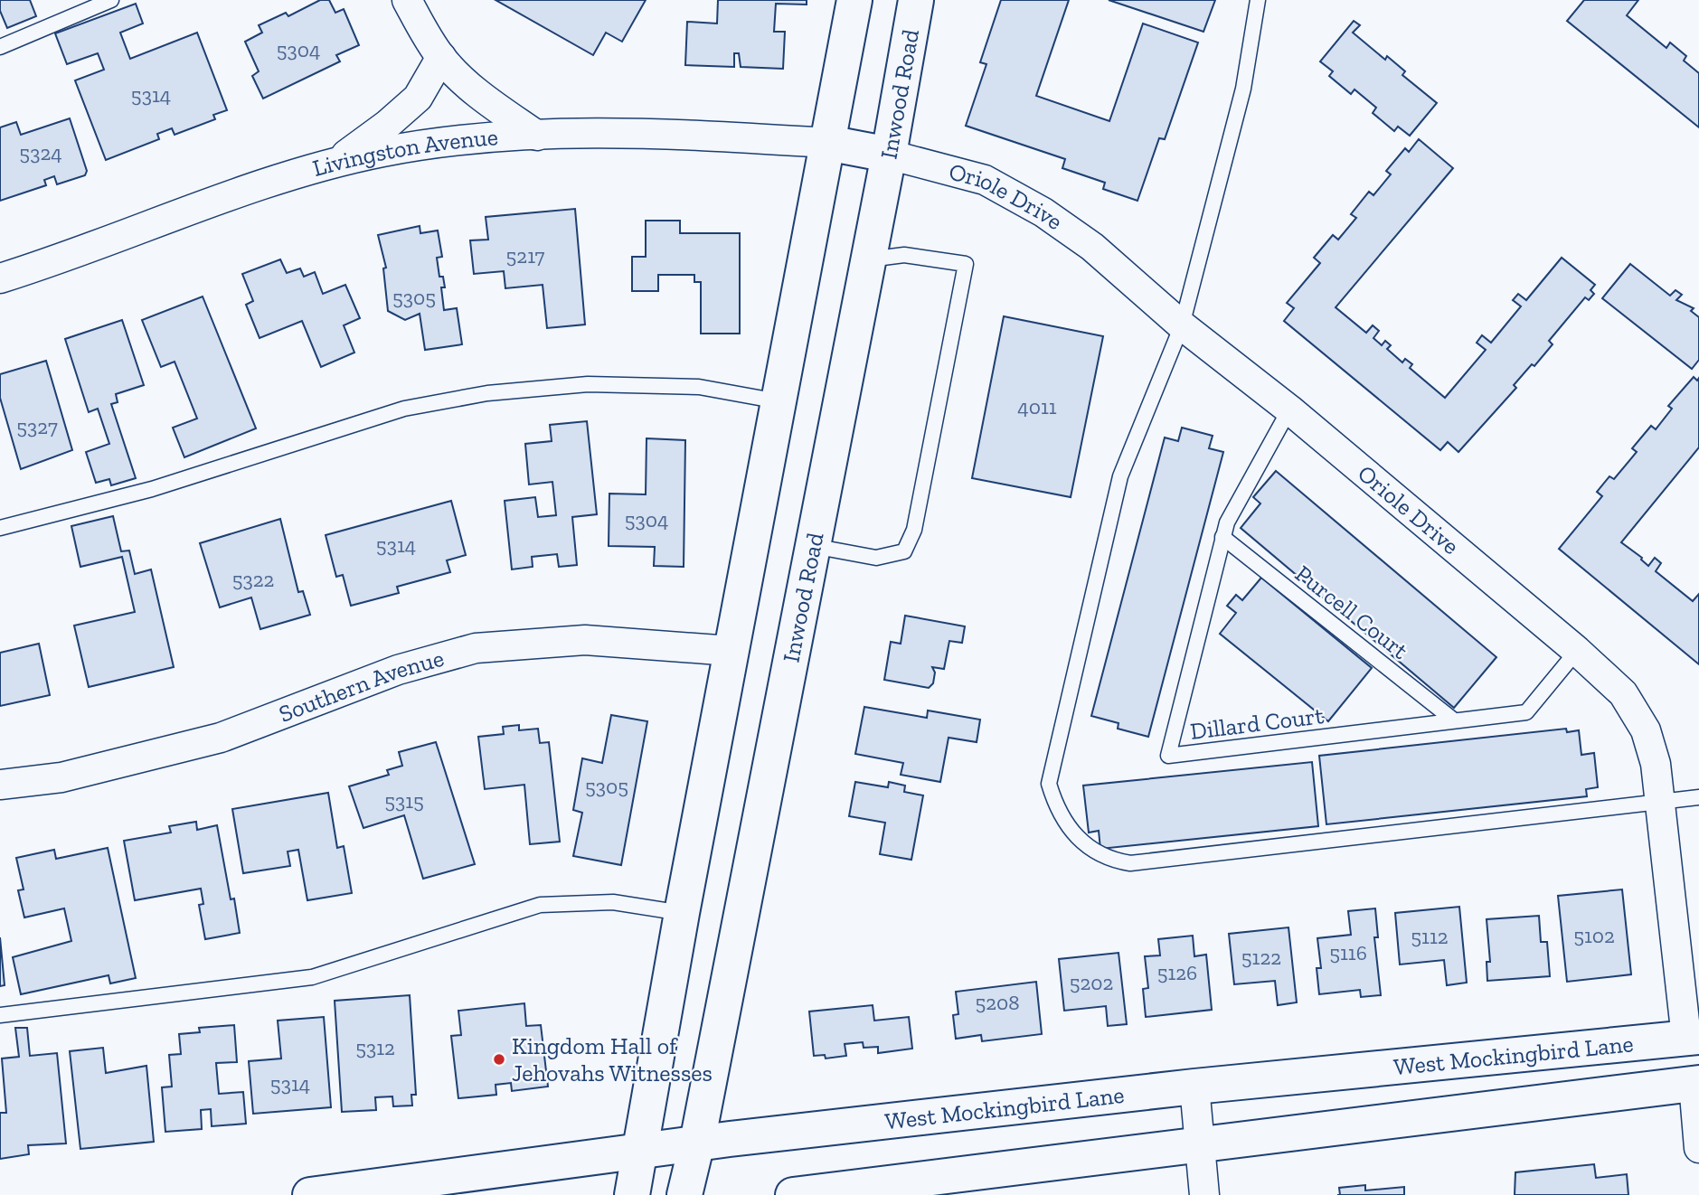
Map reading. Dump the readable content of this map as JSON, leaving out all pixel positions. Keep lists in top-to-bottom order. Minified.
{"streets":{"main road":["Inwood Road","West Mockingbird Lane"],"street":["Livingston Avenue","Oriole Drive","Southern Avenue"],"lane":["Purcell Court","Dillard Court"]},"crossings":[["Inwood Road","Oriole Drive"],["Inwood Road","West Mockingbird Lane"],["Oriole Drive","Dillard Court"],["Oriole Drive","West Mockingbird Lane"],["Purcell Court","Dillard Court"]],"places":["Kingdom Hall of Jehovahs Witnesses"],"house_numbers":["5304","5314","5324","5217","5305","4011","5327","5304","5314","5322","5305","5315","5102","5112","5116","5122","5126","5202","5208","5312","5314"]}
